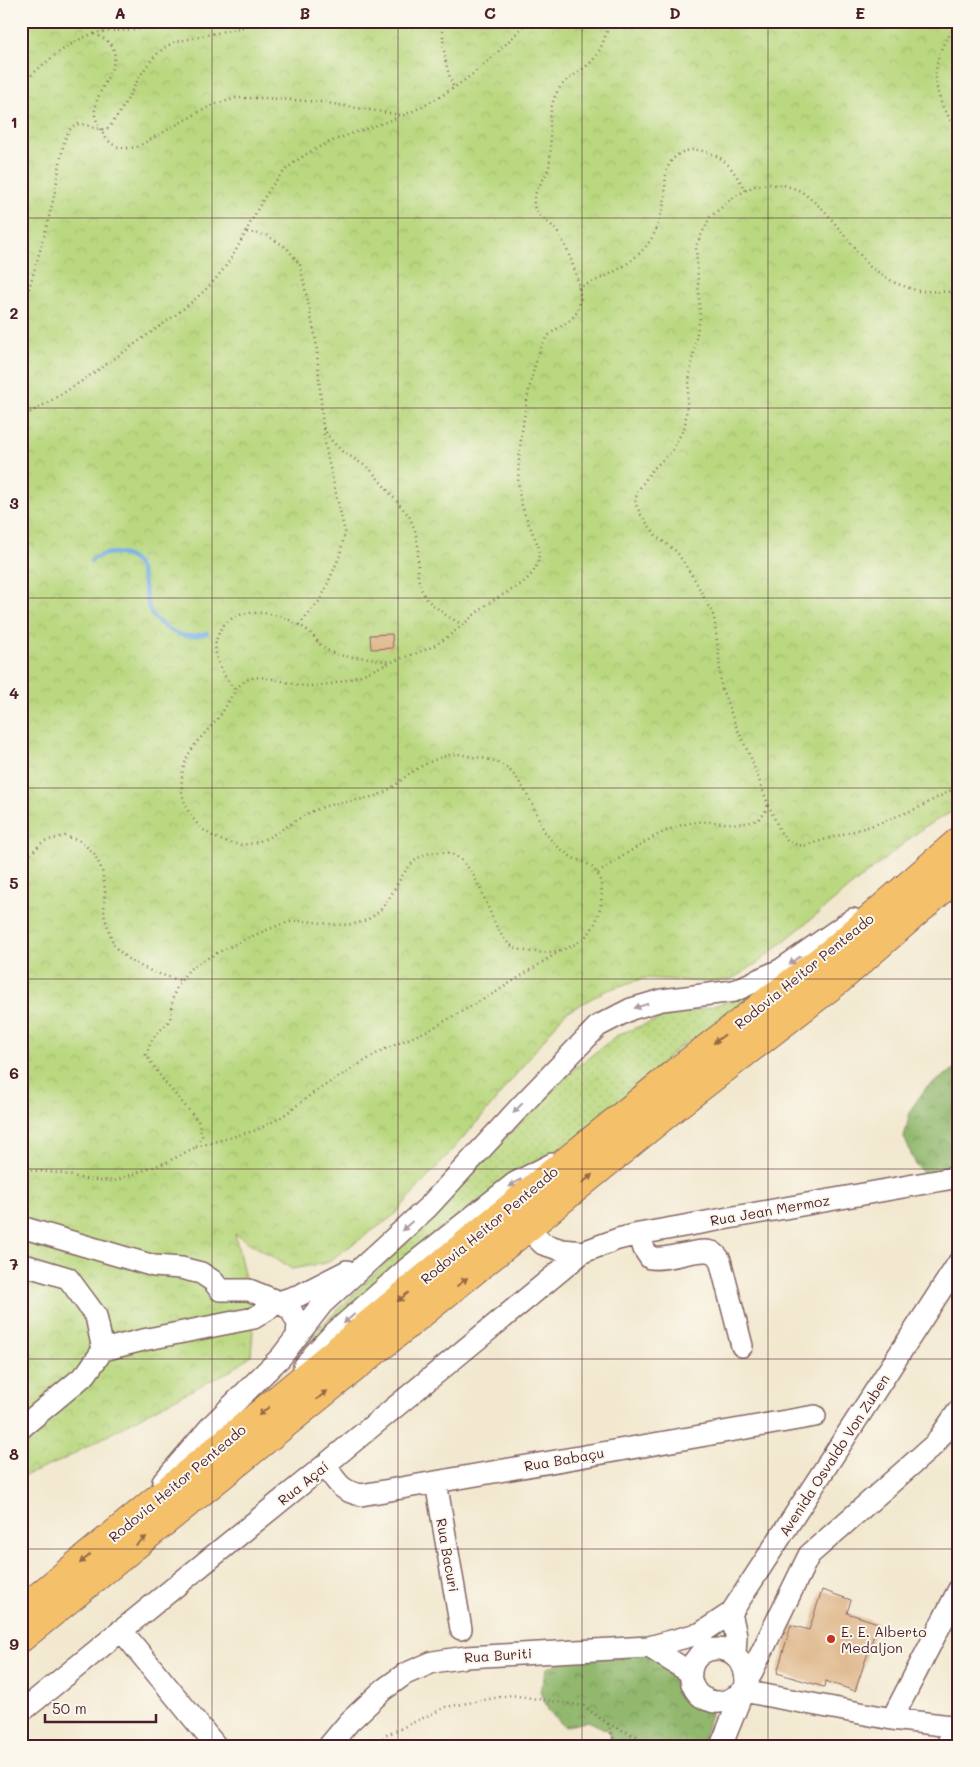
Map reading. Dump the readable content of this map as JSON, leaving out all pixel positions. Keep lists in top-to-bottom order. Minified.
{"streets":{"main road":["Rodovia Heitor Penteado"],"street":["Rua Jean Mermoz","Avenida Osvaldo Von Zuben","Rua Babaçu","Rua Açaí","Rua Bacuri","Rua Buriti"]},"crossings":[["Rua Jean Mermoz","Rua Açaí"],["Avenida Osvaldo Von Zuben","Rua Buriti"],["Rua Babaçu","Rua Açaí"],["Rua Babaçu","Rua Bacuri"]],"places":["E. E. Alberto Medaljon"],"scale_bar":"50 m","grid":{"columns":["A","B","C","D","E"],"rows":["1","2","3","4","5","6","7","8","9"]}}
